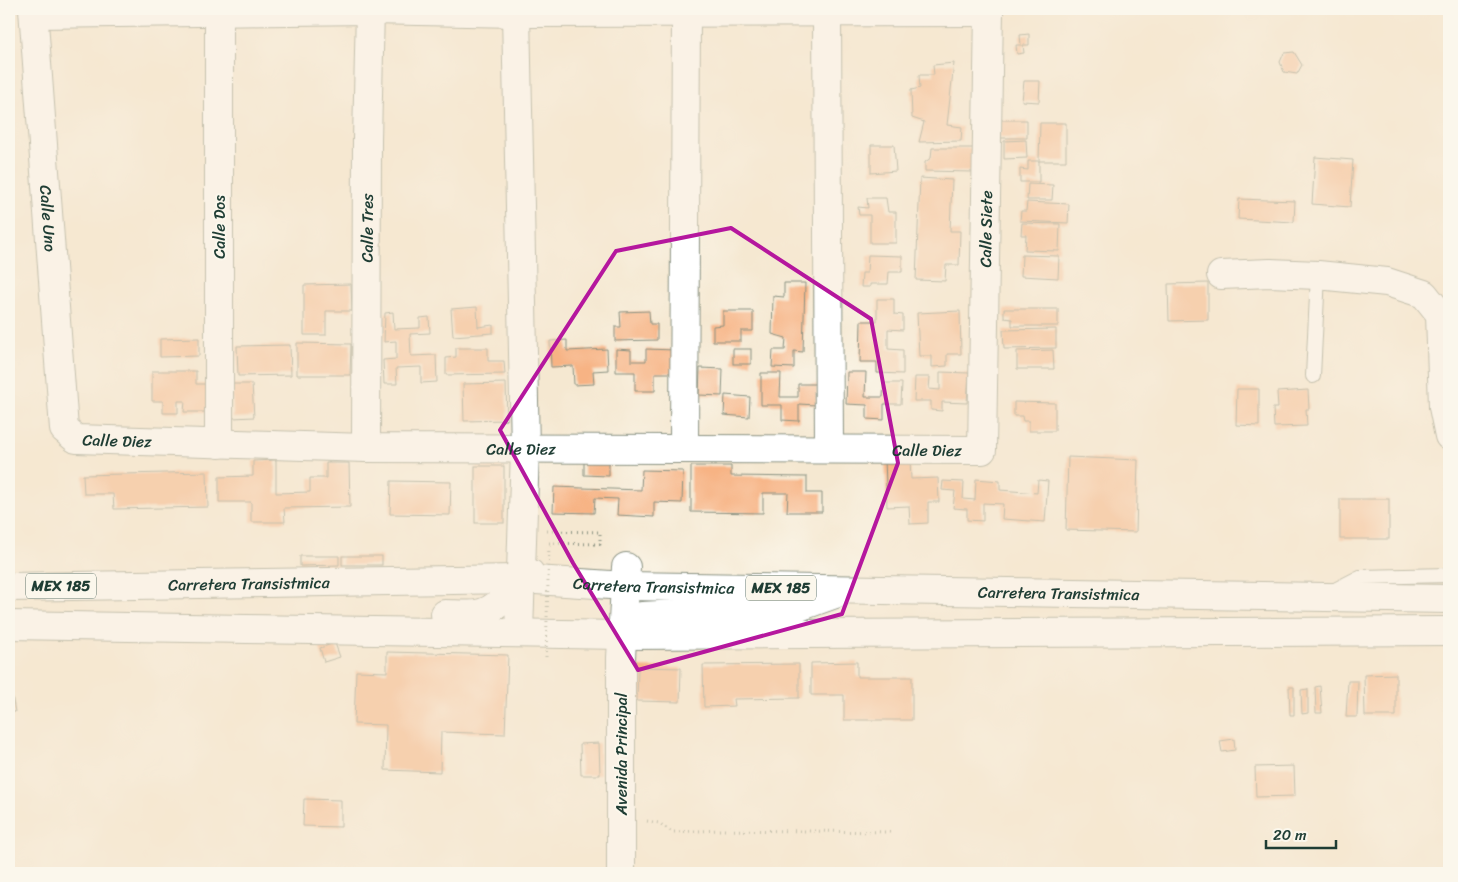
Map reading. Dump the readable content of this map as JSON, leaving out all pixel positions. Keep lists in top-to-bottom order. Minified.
{"streets":{"street":["Calle Uno","Calle Dos","Calle Tres","Calle Siete","Calle Diez","Carretera Transistmica","MEX 185","Avenida Principal"]},"crossings":[["Calle Uno","Calle Diez"],["Calle Dos","Calle Diez"],["Calle Tres","Calle Diez"],["Calle Siete","Calle Diez"]],"scale_bar":"20 m"}
